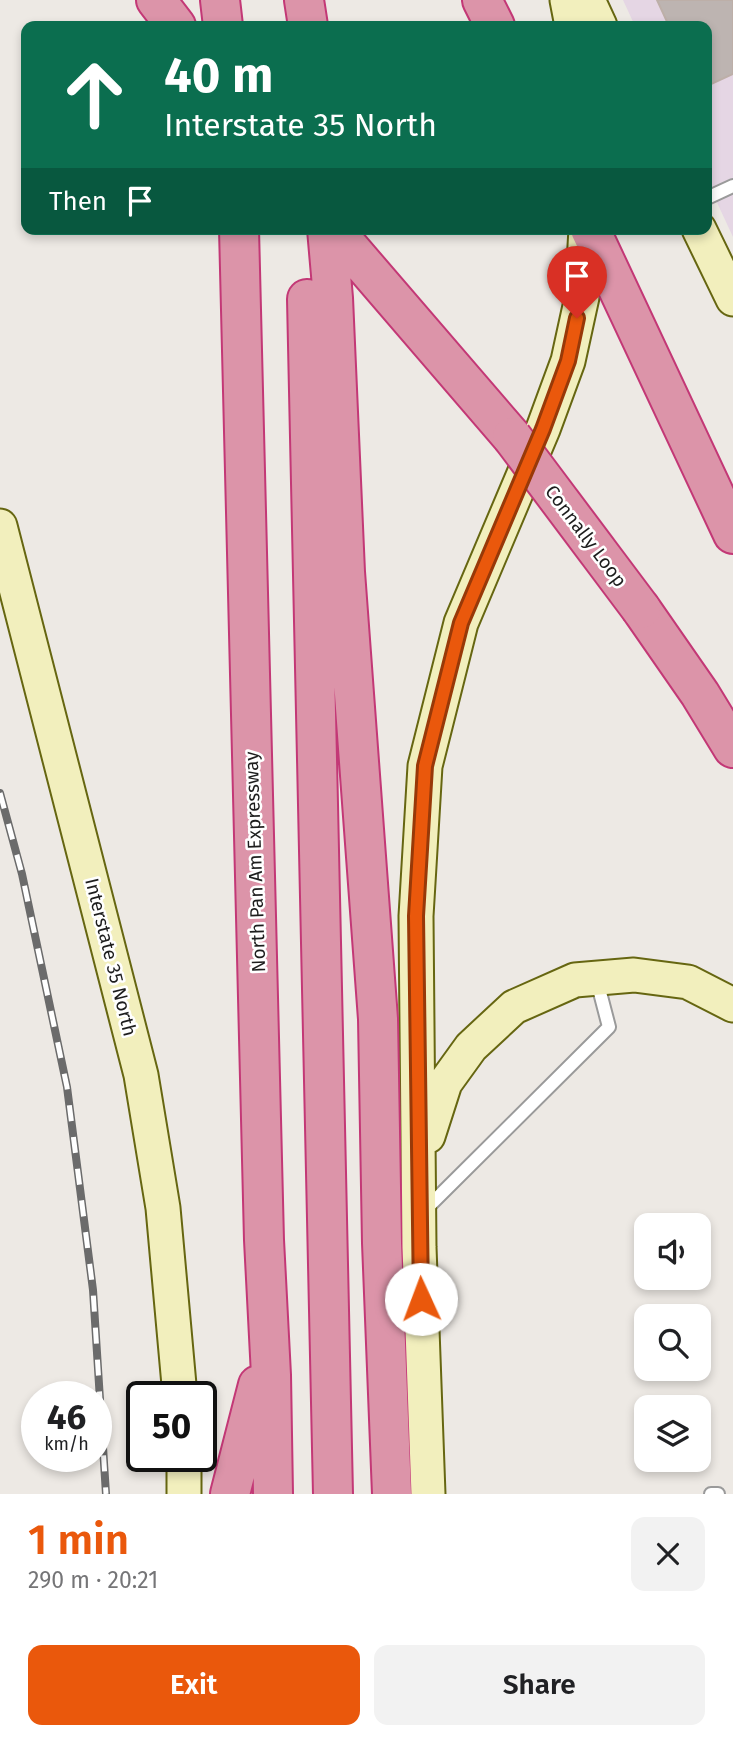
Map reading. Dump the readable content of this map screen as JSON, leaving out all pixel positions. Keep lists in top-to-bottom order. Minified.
{"streets":{"highway":["Connally Loop","North Pan Am Expressway"],"main road":["Interstate 35 North"]},"page":{"turn":["40 m","Interstate 35 North"],"then":"Then","speed":"46 km/h","limit":"50","heading":["1 min","290 m · 20:21"],"buttons":["Exit","Share"]}}
